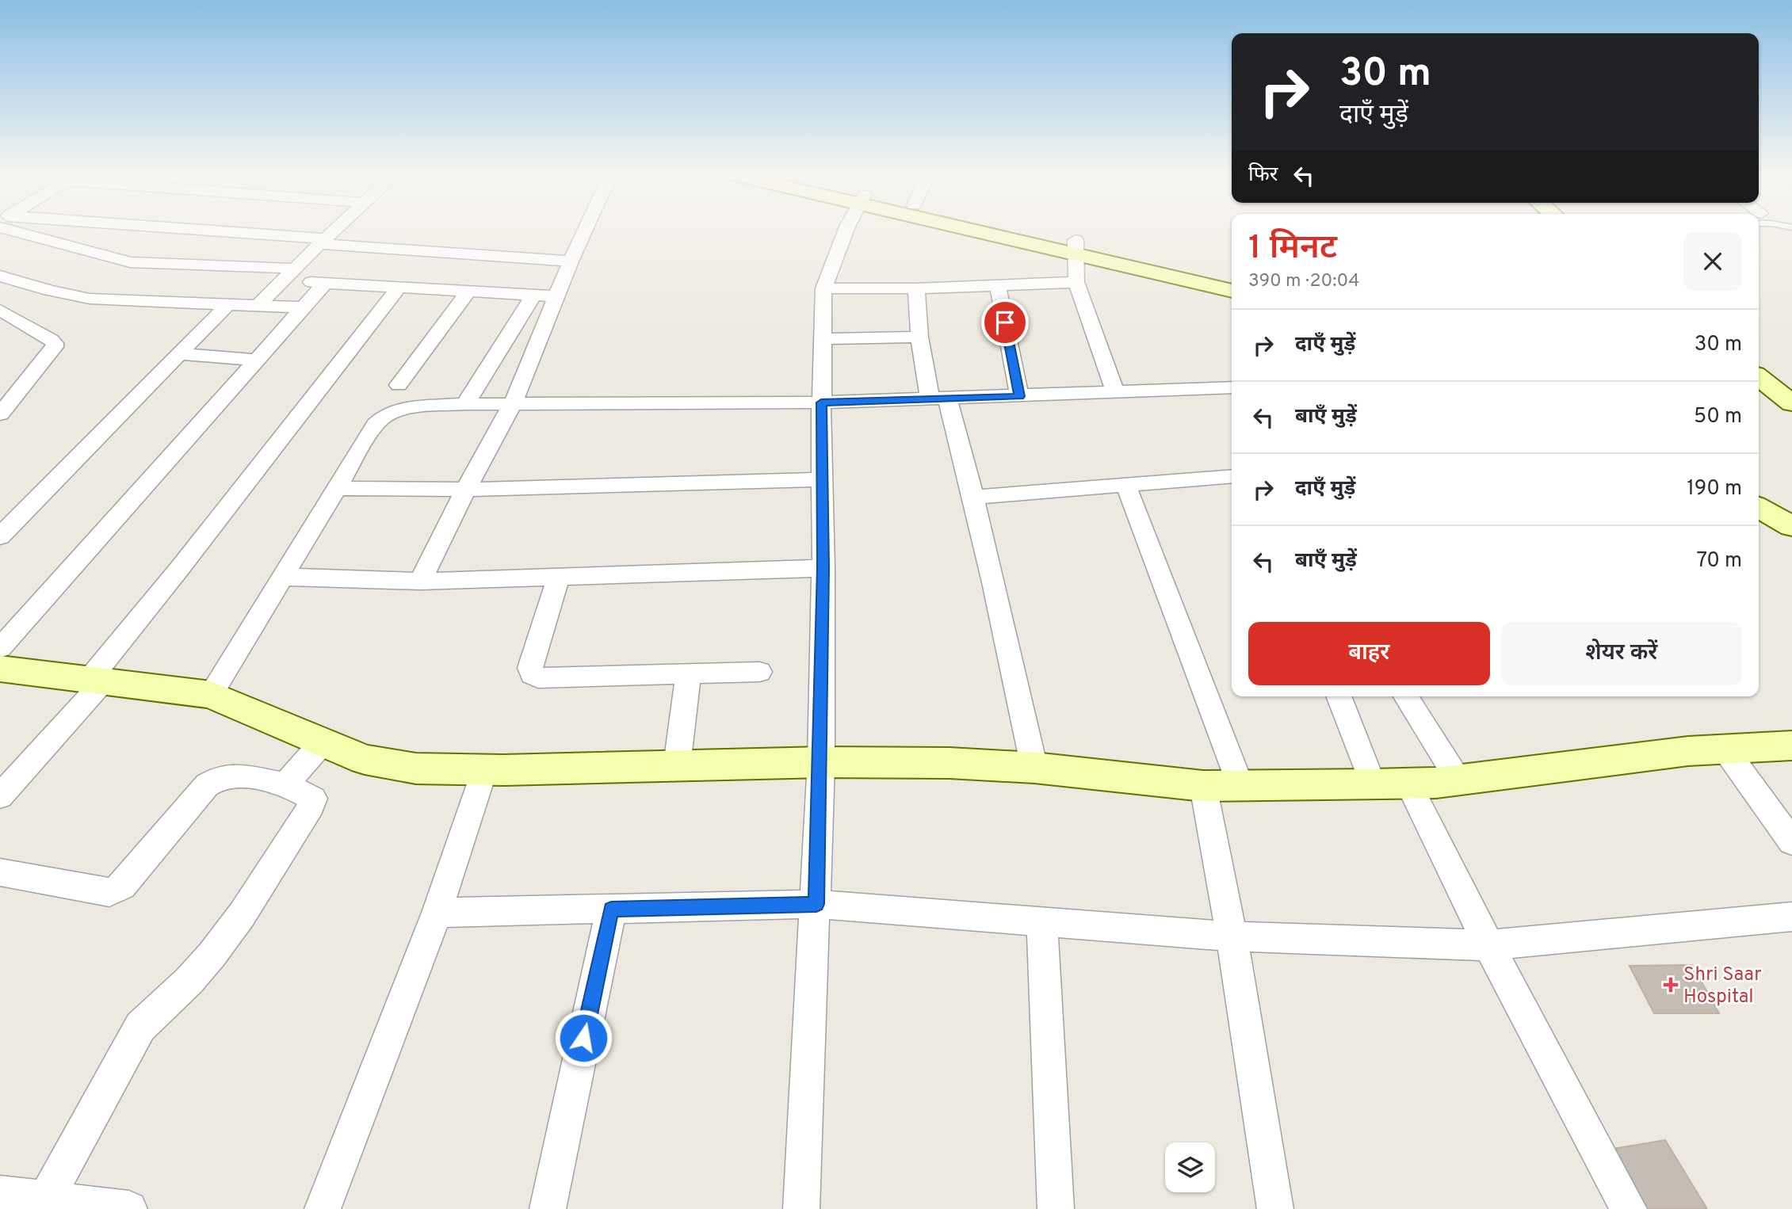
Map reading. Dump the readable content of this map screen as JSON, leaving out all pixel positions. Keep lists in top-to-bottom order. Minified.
{"places":{"health":["Shri Saar Hospital"]},"page":{"turn":["30 m","दाएँ मुड़ें"],"then":"फिर","heading":["1 मिनट","390 m · 20:04"],"list":[{"name":"दाएँ मुड़ें","value":"30 m"},{"name":"बाएँ मुड़ें","value":"50 m"},{"name":"दाएँ मुड़ें","value":"190 m"},{"name":"बाएँ मुड़ें","value":"70 m"}],"buttons":["बाहर","शेयर करें"]}}
